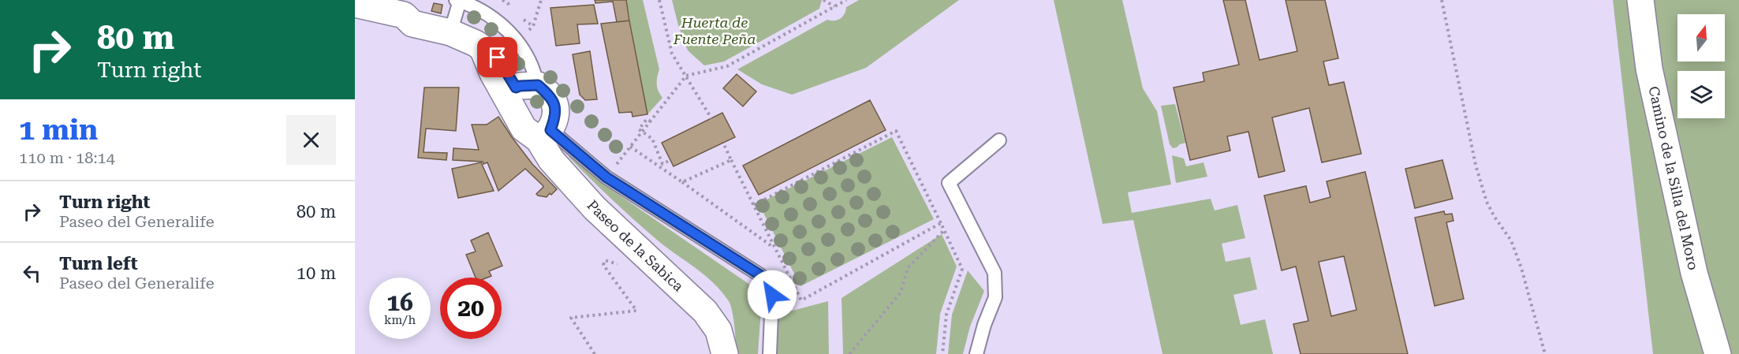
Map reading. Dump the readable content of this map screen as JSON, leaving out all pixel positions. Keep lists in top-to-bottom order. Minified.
{"streets":{"street":["Camino de la Silla del Moro","Paseo de la Sabica"]},"parks":["Huerta de Fuente Peña"],"north":"top","page":{"turn":["80 m","Turn right"],"heading":["1 min","110 m · 18:14"],"list":[{"name":"Turn right","note":"Paseo del Generalife","value":"80 m"},{"name":"Turn left","note":"Paseo del Generalife","value":"10 m"}],"speed":"16 km/h","limit":"20"}}
